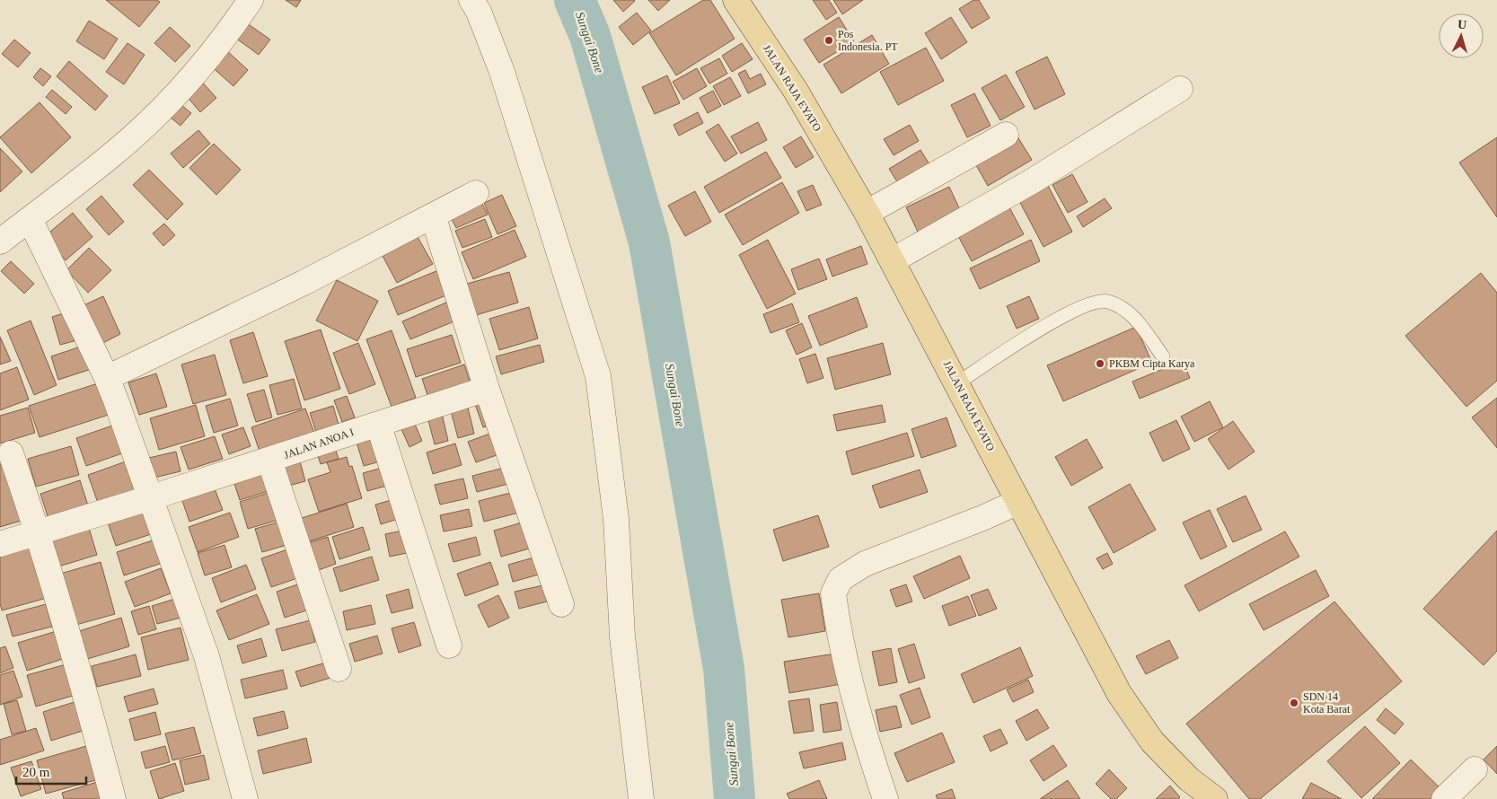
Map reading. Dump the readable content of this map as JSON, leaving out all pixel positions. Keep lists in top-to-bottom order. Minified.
{"streets":{"main road":["JALAN RAJA EYATO"],"street":["JALAN ANOA I"]},"water":["Sungai Bone"],"places":["Pos Indonesia. PT","PKBM Cipta Karya","SDN 14 Kota Barat"],"scale_bar":"20 m","north":"top"}
